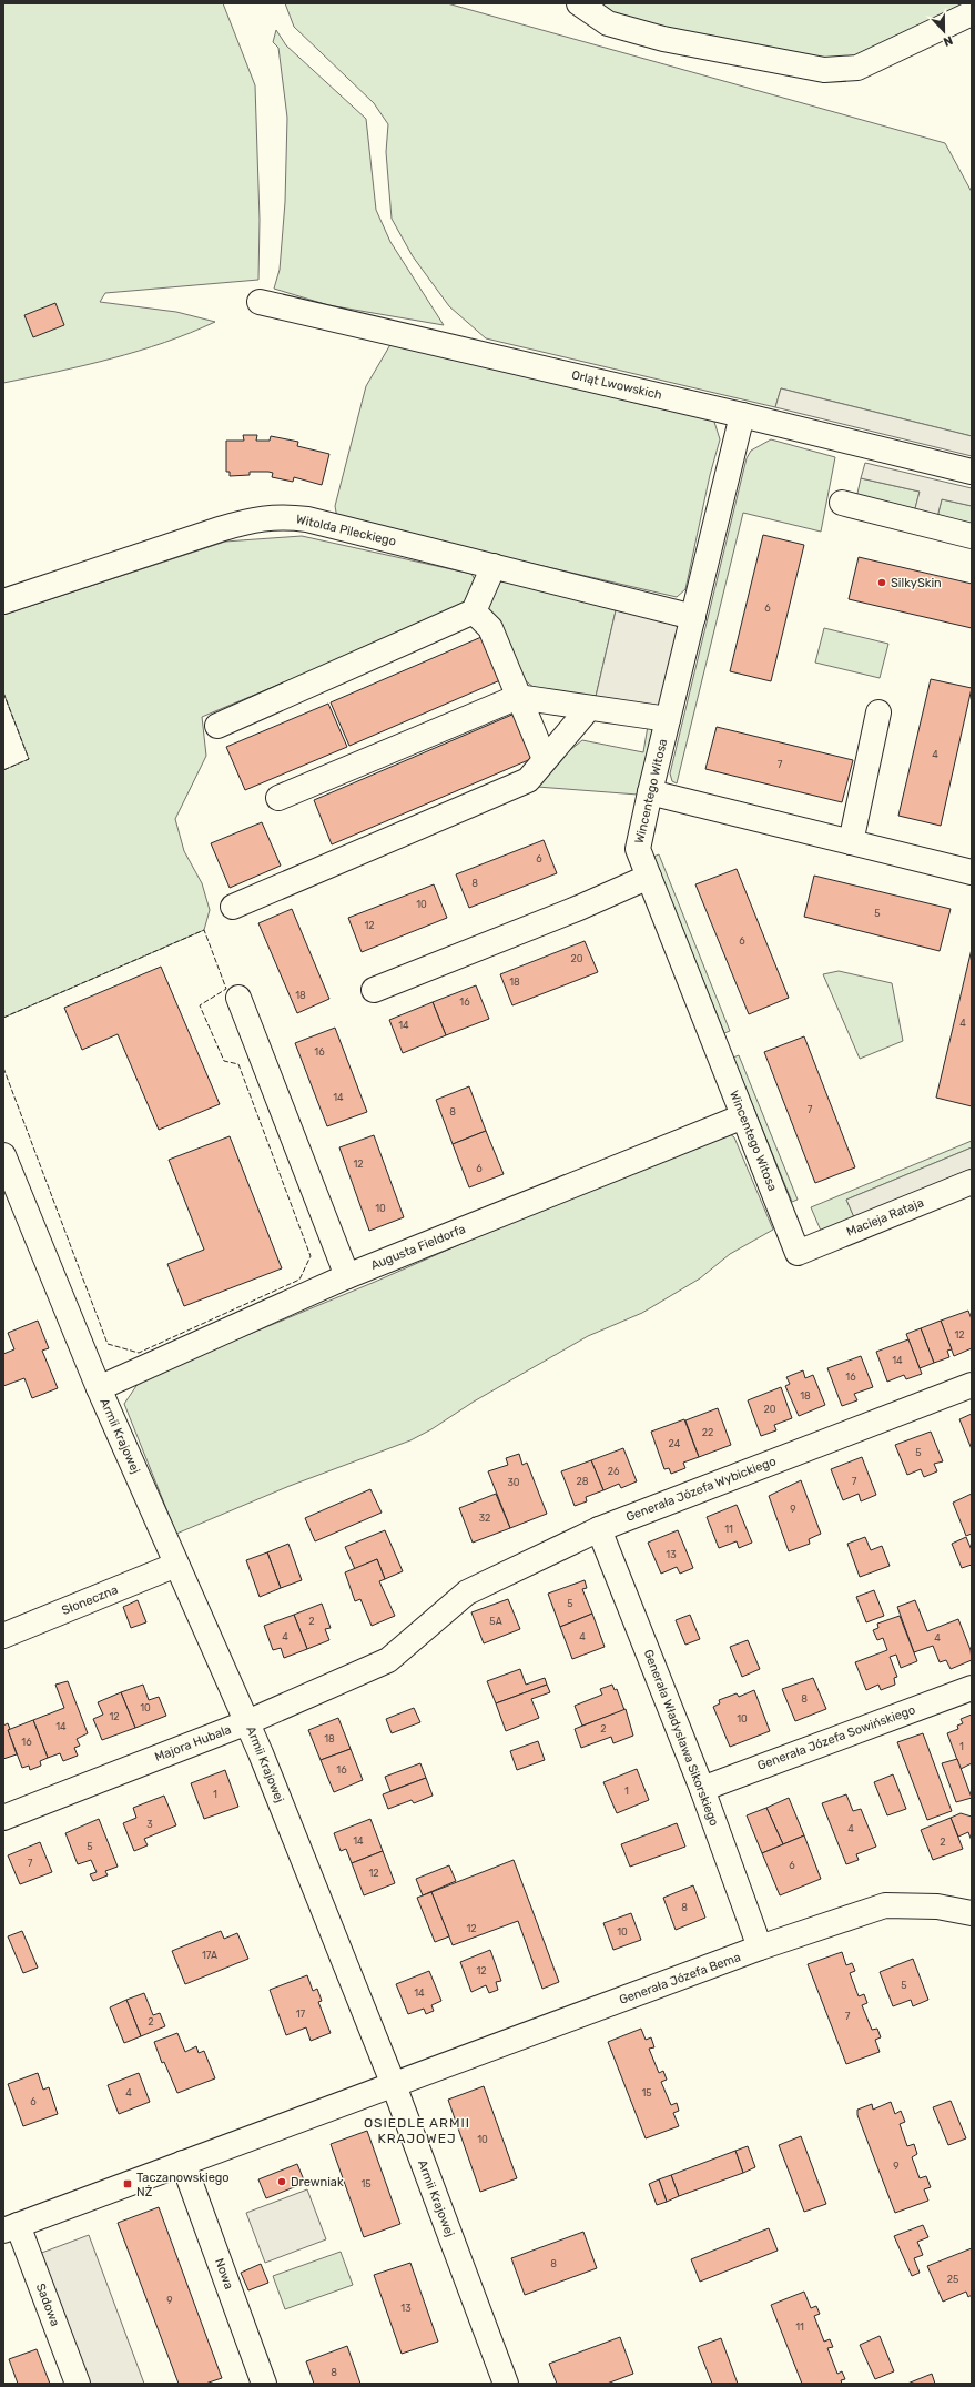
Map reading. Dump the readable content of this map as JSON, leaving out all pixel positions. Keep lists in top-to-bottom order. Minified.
{"streets":{"street":["Orląt Lwowskich","Witolda Pileckiego","Wincentego Witosa","Macieja Rataja","Augusta Fieldorfa","Armii Krajowej","Generała Józefa Wybickiego","Słoneczna","Generała Władysława Sikorskiego","Generała Józefa Sowińskiego","Majora Hubala","Generała Józefa Bema","Nowa","Sadowa"]},"crossings":[["Orląt Lwowskich","Wincentego Witosa"],["Witolda Pileckiego","Wincentego Witosa"],["Wincentego Witosa","Macieja Rataja"],["Wincentego Witosa","Augusta Fieldorfa"],["Augusta Fieldorfa","Armii Krajowej"],["Armii Krajowej","Słoneczna"],["Armii Krajowej","Majora Hubala"],["Armii Krajowej","Generała Józefa Bema"],["Generała Józefa Wybickiego","Generała Władysława Sikorskiego"],["Generała Józefa Wybickiego","Majora Hubala"],["Generała Władysława Sikorskiego","Generała Józefa Sowińskiego"],["Generała Władysława Sikorskiego","Generała Józefa Bema"],["Generała Józefa Bema","Nowa"],["Generała Józefa Bema","Sadowa"]],"districts":["OSIEDLE ARMII KRAJOWEJ"],"places":{"other":["SilkySkin","Drewniak"],"transit":["Taczanowskiego NŻ"]},"house_numbers":["6","4","7","6","8","10","5","12","6","20","18","18","16","4","14","16","14","7","8","12","6","10","12","14","16","18","20","22","24","5","26","28","7","30","9","32","11","13","5","2","5A","4","4","4","8","10","12","10","14","2","18","16","1","16","1","1","3","4","14","2","5","7","6","12","8","12","10","17A","12","5","14","17","7","2","4","15","6","10","9","15","8","25","9","13","11","8"],"north":"bottom"}
